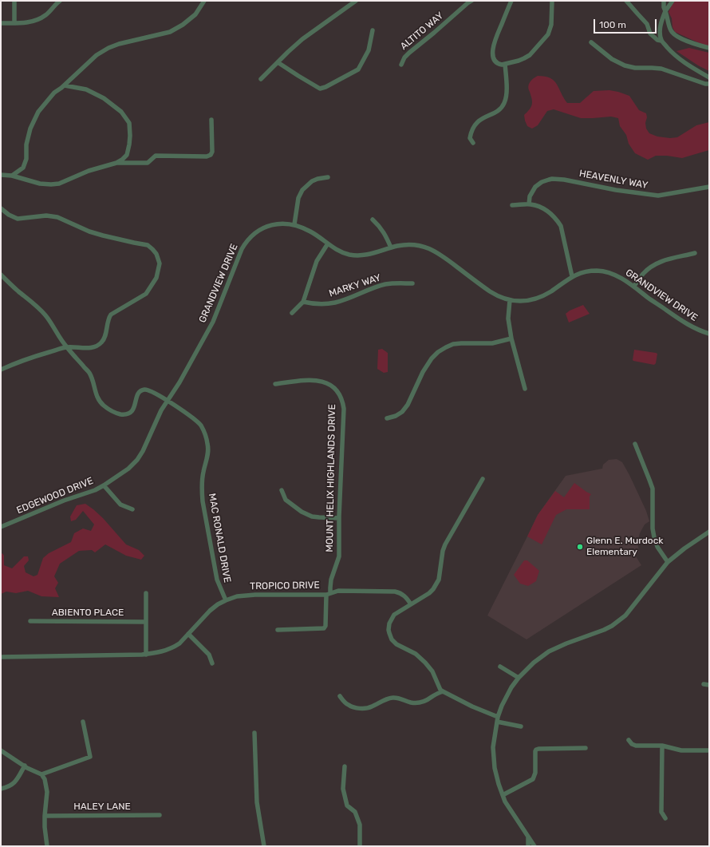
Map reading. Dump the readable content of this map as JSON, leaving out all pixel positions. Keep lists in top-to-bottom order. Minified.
{"streets":{"street":["ALTITO WAY","HEAVENLY WAY","GRANDVIEW DRIVE","MARKY WAY","MOUNT HELIX HIGHLANDS DRIVE","EDGEWOOD DRIVE","MAC RONALD DRIVE","TROPICO DRIVE","ABIENTO PLACE","HALEY LANE"]},"crossings":[["GRANDVIEW DRIVE","EDGEWOOD DRIVE"],["GRANDVIEW DRIVE","MAC RONALD DRIVE"],["MOUNT HELIX HIGHLANDS DRIVE","TROPICO DRIVE"],["EDGEWOOD DRIVE","MAC RONALD DRIVE"],["MAC RONALD DRIVE","TROPICO DRIVE"]],"places":["Glenn E. Murdock Elementary"],"scale_bar":"100 m"}
